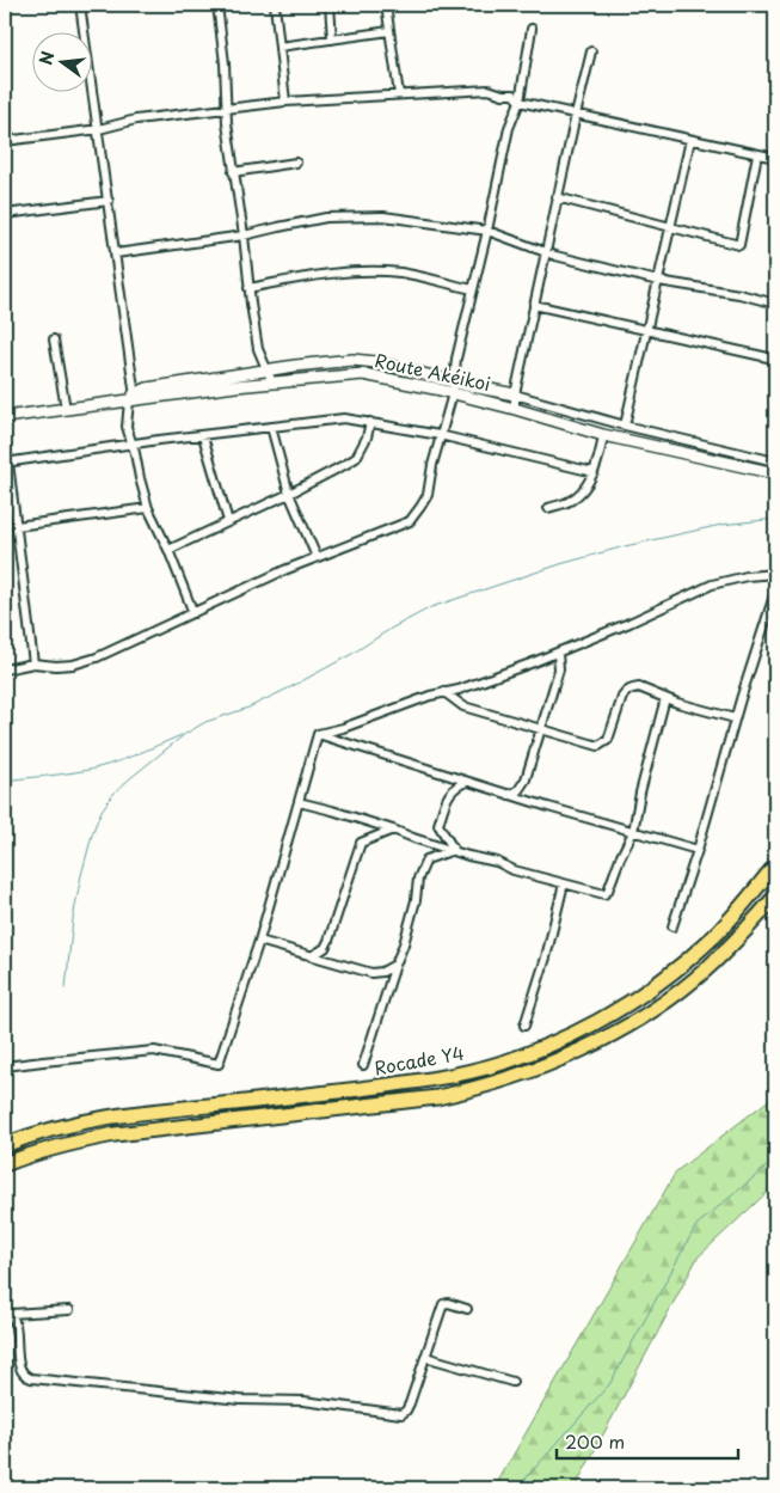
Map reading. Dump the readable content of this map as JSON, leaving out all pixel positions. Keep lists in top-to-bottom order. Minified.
{"streets":{"highway":["Rocade Y4"],"street":["Route Akéikoi"]},"scale_bar":"200 m","north":"left"}
